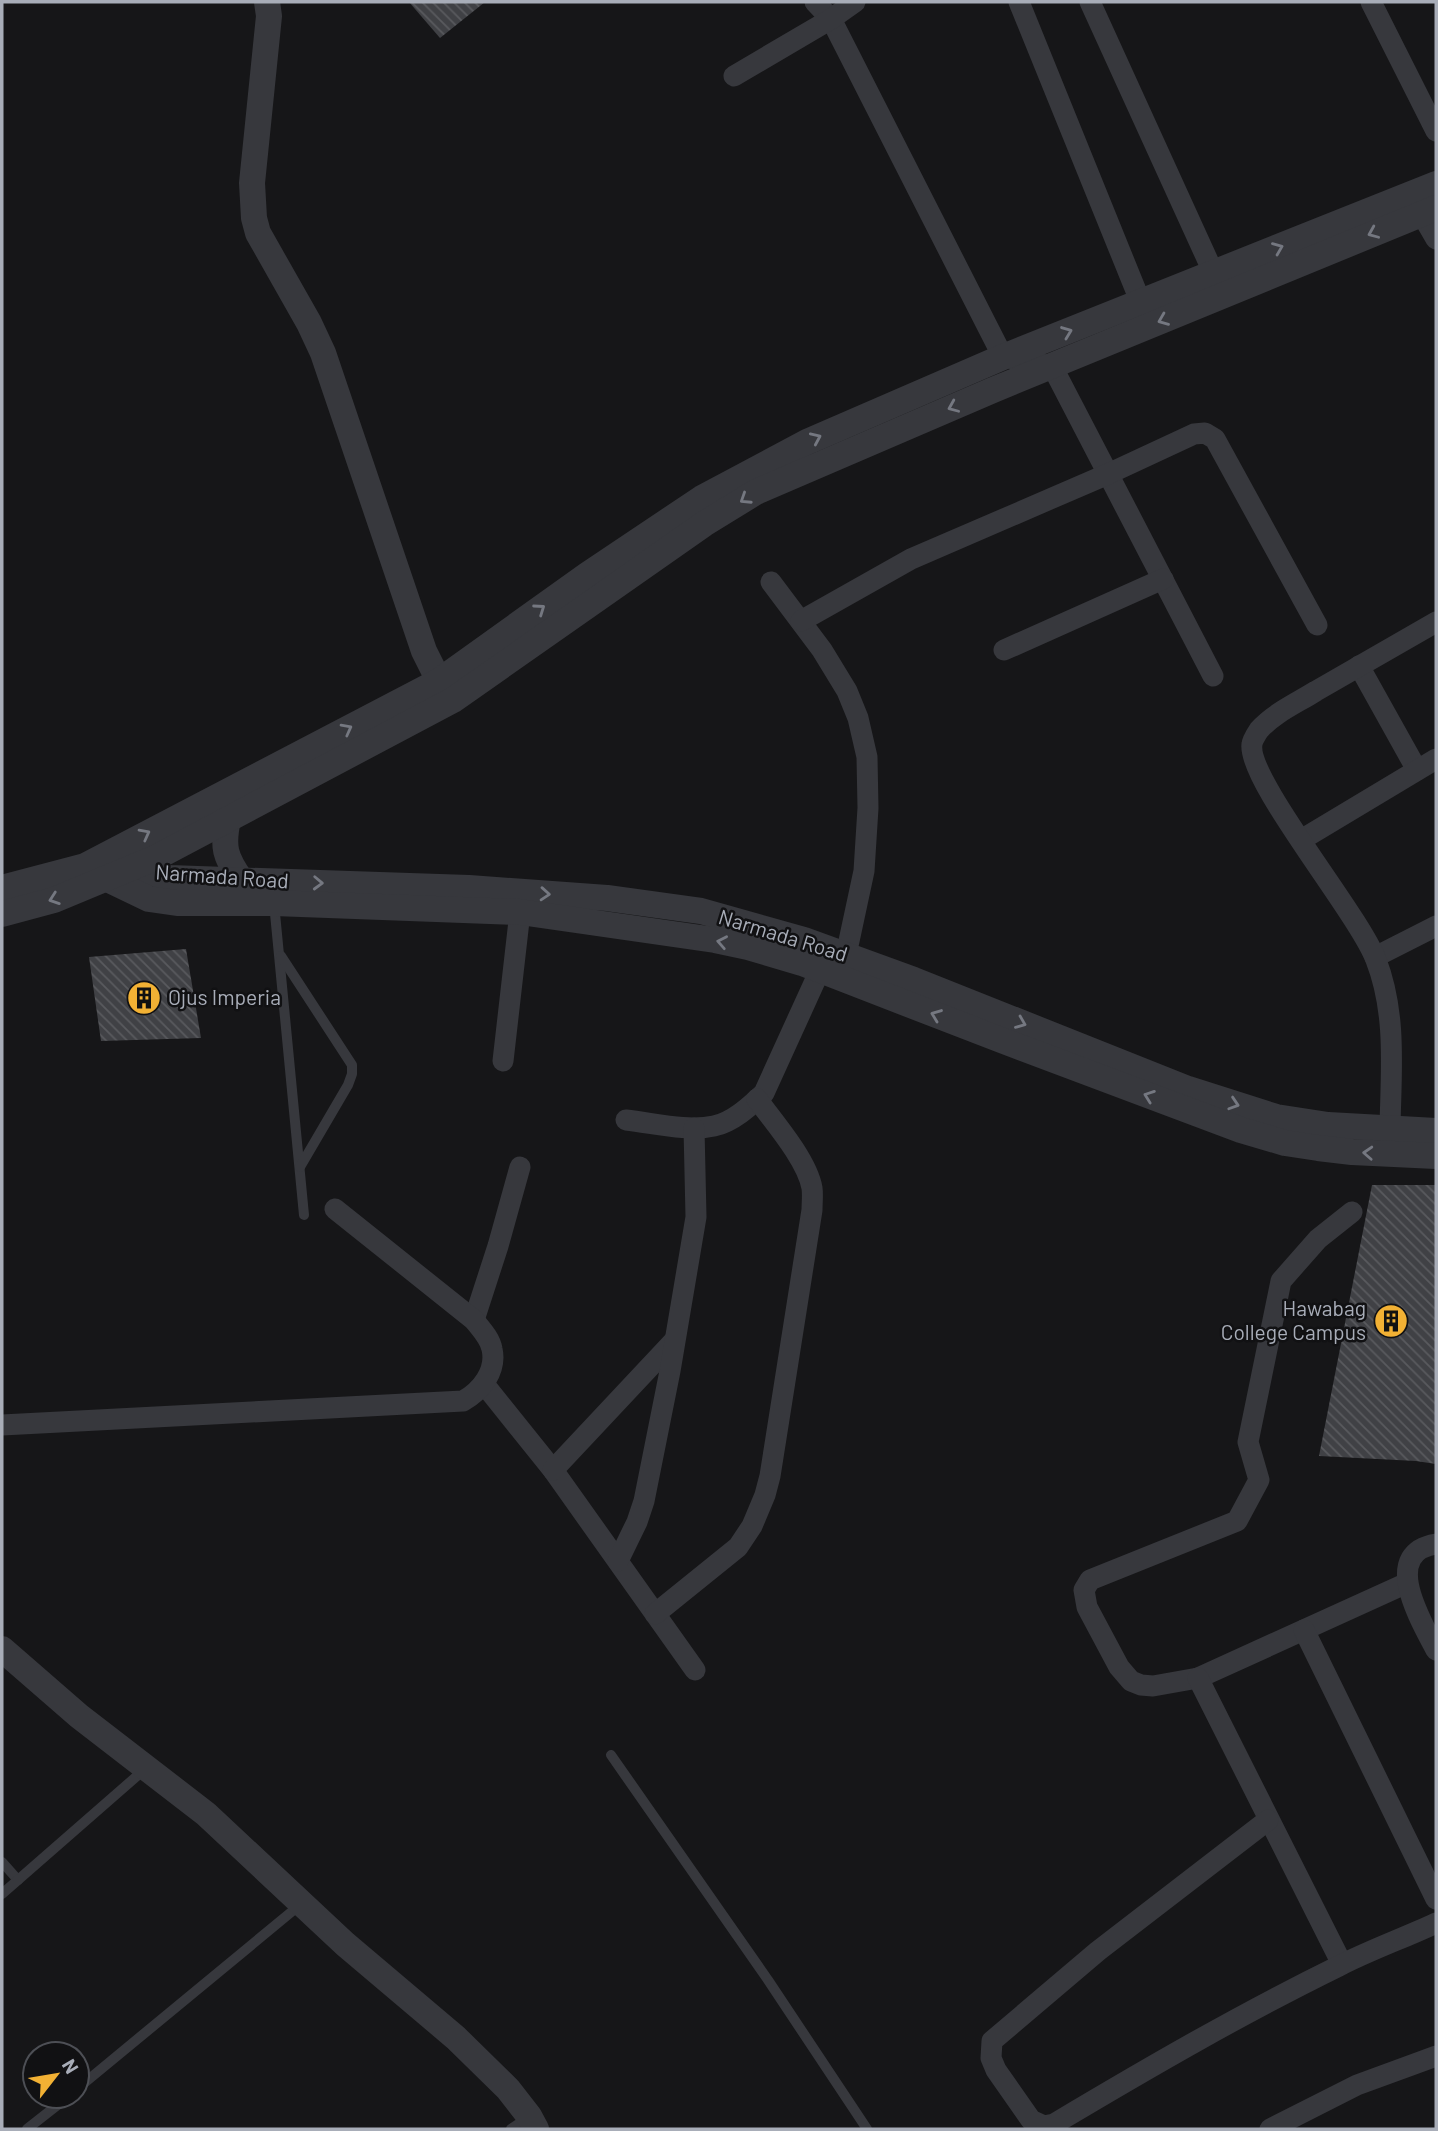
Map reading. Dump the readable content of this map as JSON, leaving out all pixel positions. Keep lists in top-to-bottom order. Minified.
{"streets":{"street":["Narmada Road"]},"places":{"building":["Ojus Imperia","Hawabag College Campus"]},"north":"top right"}
